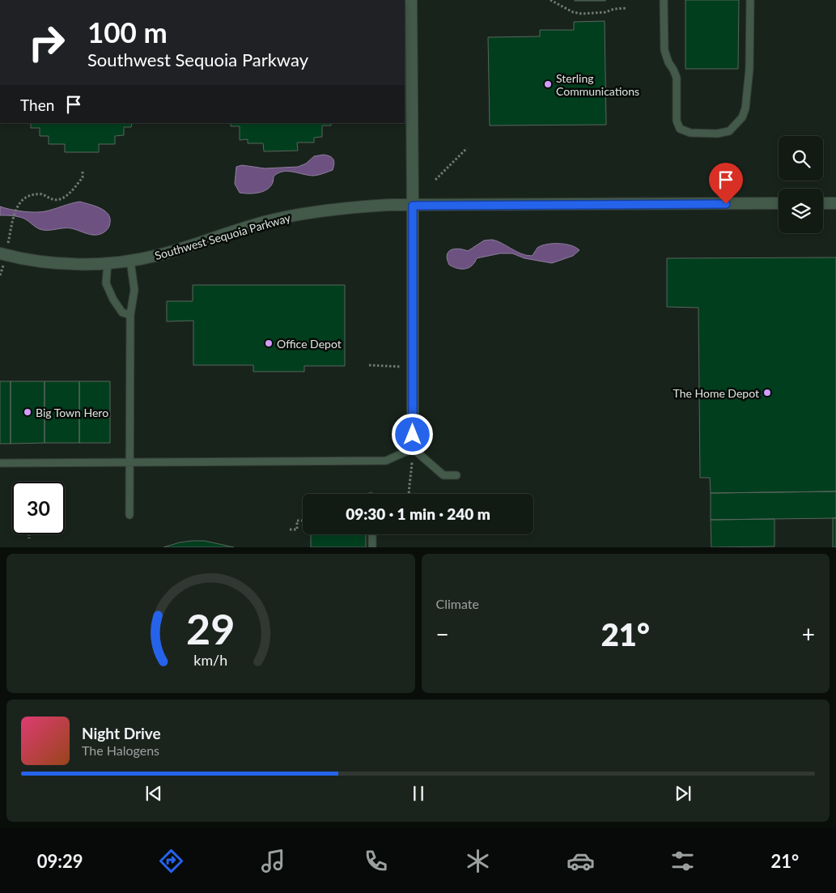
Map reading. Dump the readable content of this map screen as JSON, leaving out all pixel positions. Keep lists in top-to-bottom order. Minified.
{"streets":{"street":["Southwest Sequoia Parkway"]},"places":["Sterling Communications","Office Depot","The Home Depot","Big Town Hero"],"page":{"turn":["100 m","Southwest Sequoia Parkway"],"then":"Then","limit":"30","trip":"09:30 · 1 min · 240 m","tile":"Climate","heat":["−","21°","+"],"song":["Night Drive","The Halogens"],"tabs":["09:29","21°"],"gauge":["29","km/h"]}}
